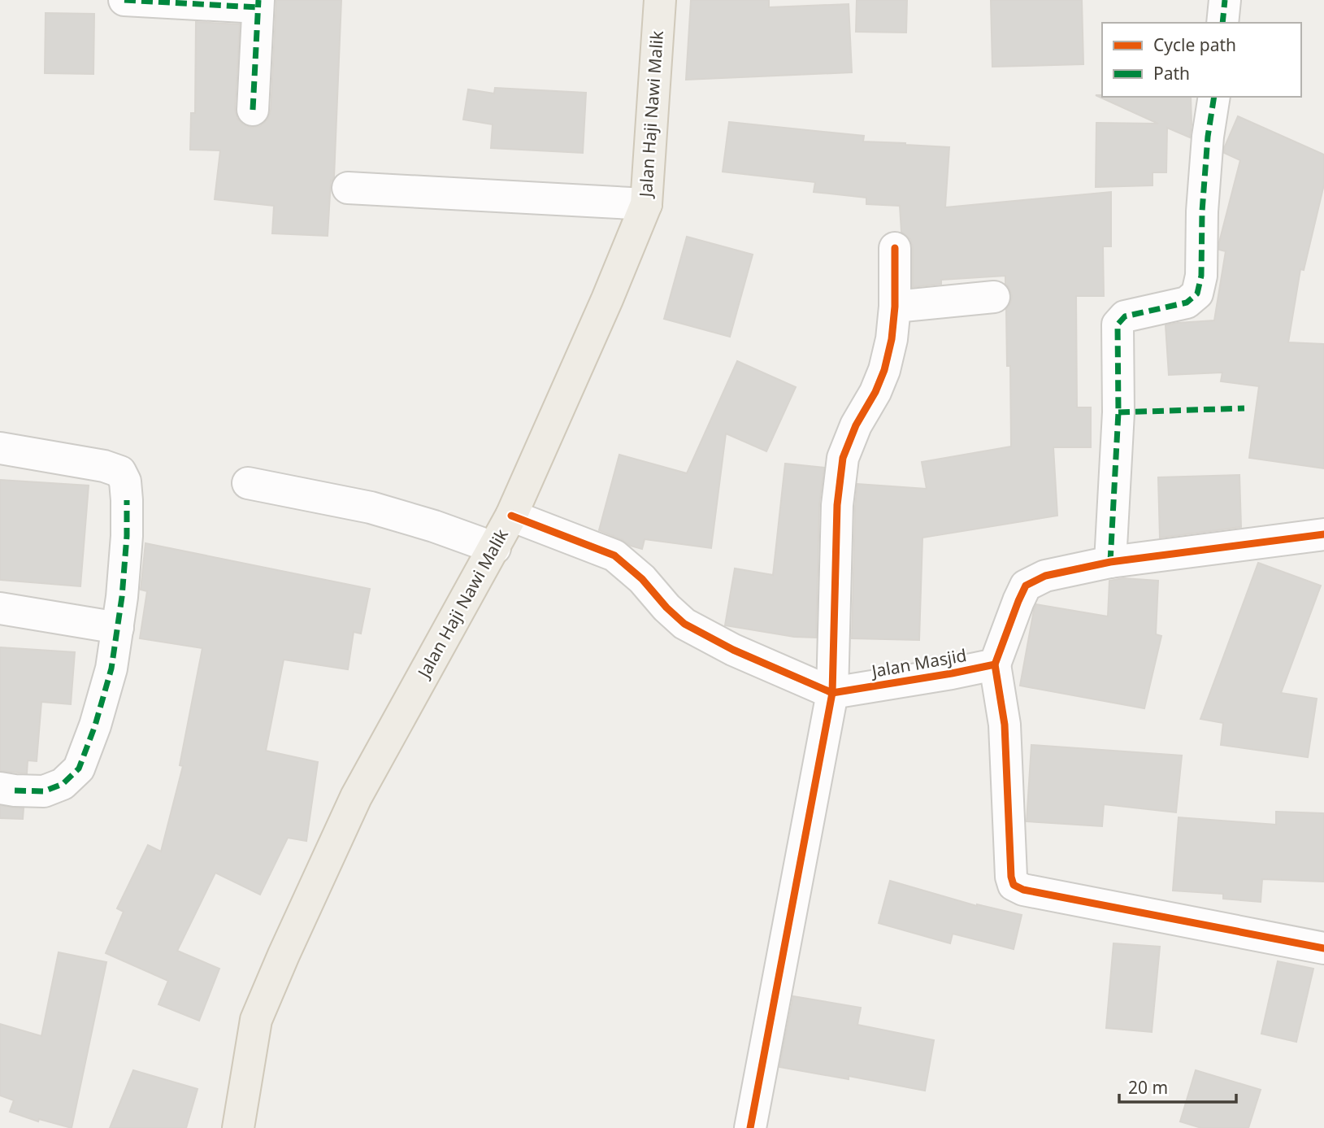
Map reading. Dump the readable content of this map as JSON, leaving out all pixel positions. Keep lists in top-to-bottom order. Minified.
{"streets":{"main road":["Jalan Haji Nawi Malik"],"street":["Jalan Masjid"]},"legend":["Cycle path","Path"],"scale_bar":"20 m"}
